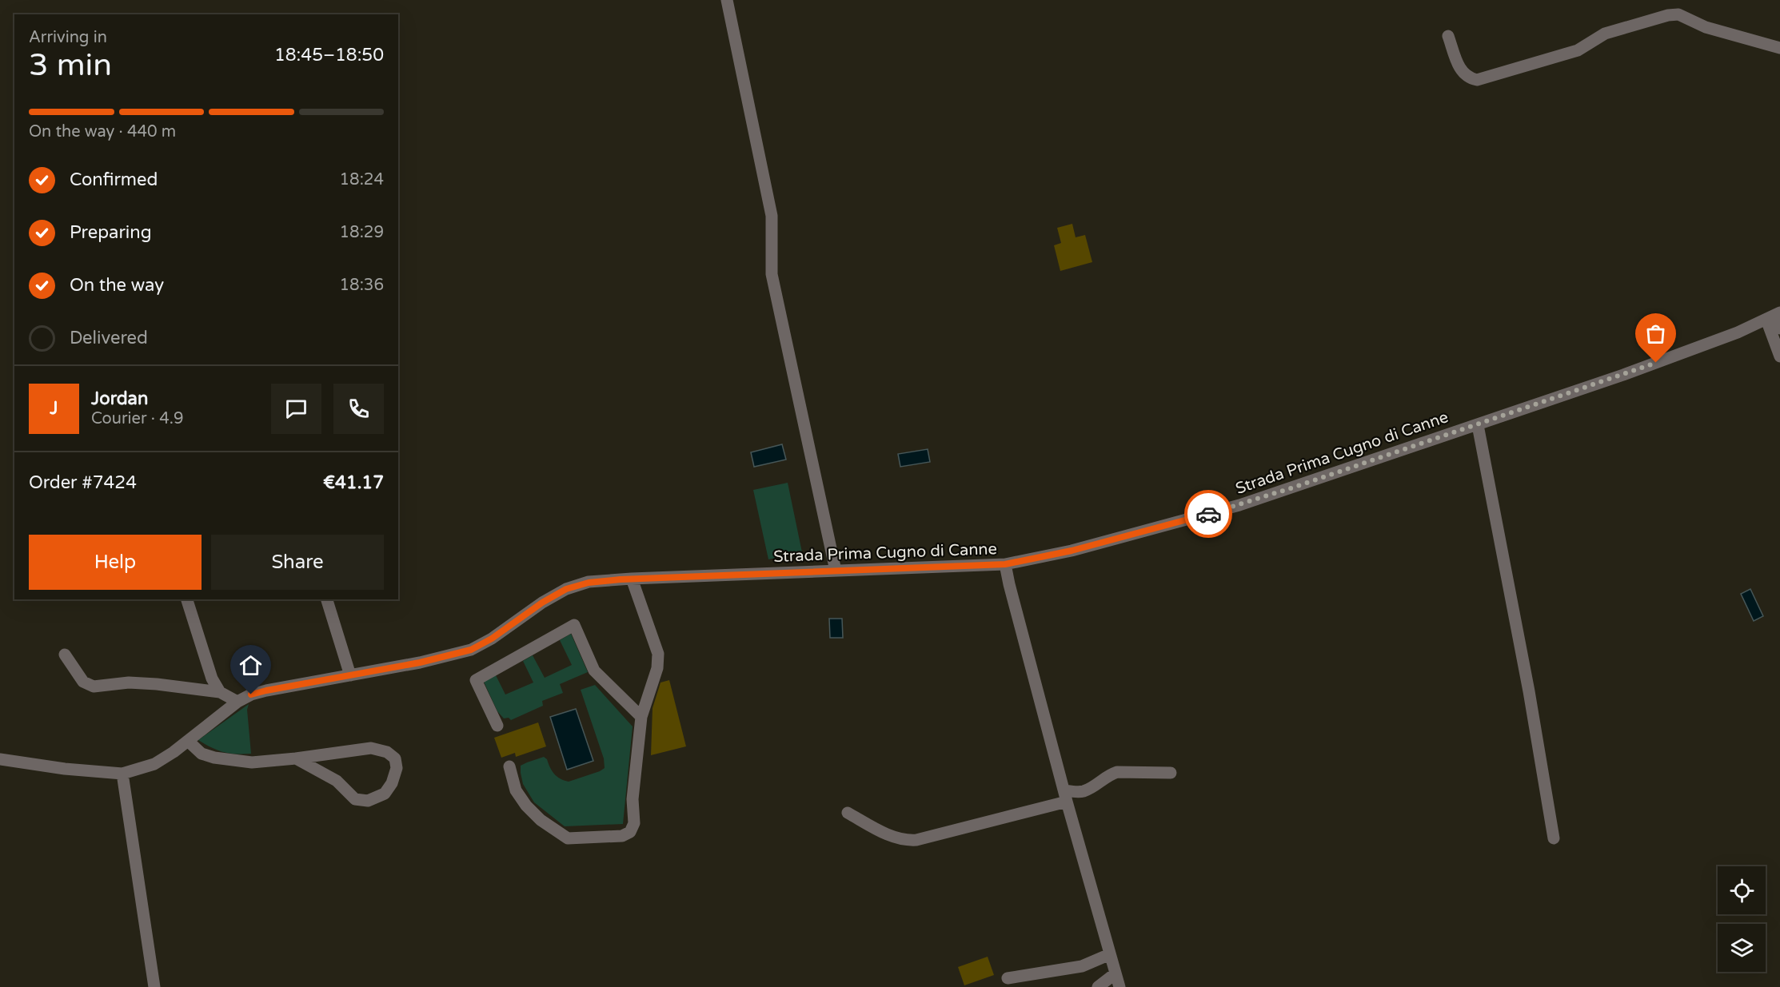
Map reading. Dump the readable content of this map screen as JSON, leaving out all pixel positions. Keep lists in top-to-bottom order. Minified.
{"streets":{"street":["Strada Prima Cugno di Canne"]},"page":{"heading":["3 min","Arriving in","18:45–18:50"],"panel":["Jordan","Courier · 4.9","Order #7424","€41.17"],"bar":"On the way · 440 m","list":[["Confirmed","18:24"],["Preparing","18:29"],["On the way","18:36"],"Delivered"],"round":"J","buttons":["Help","Share"]}}
